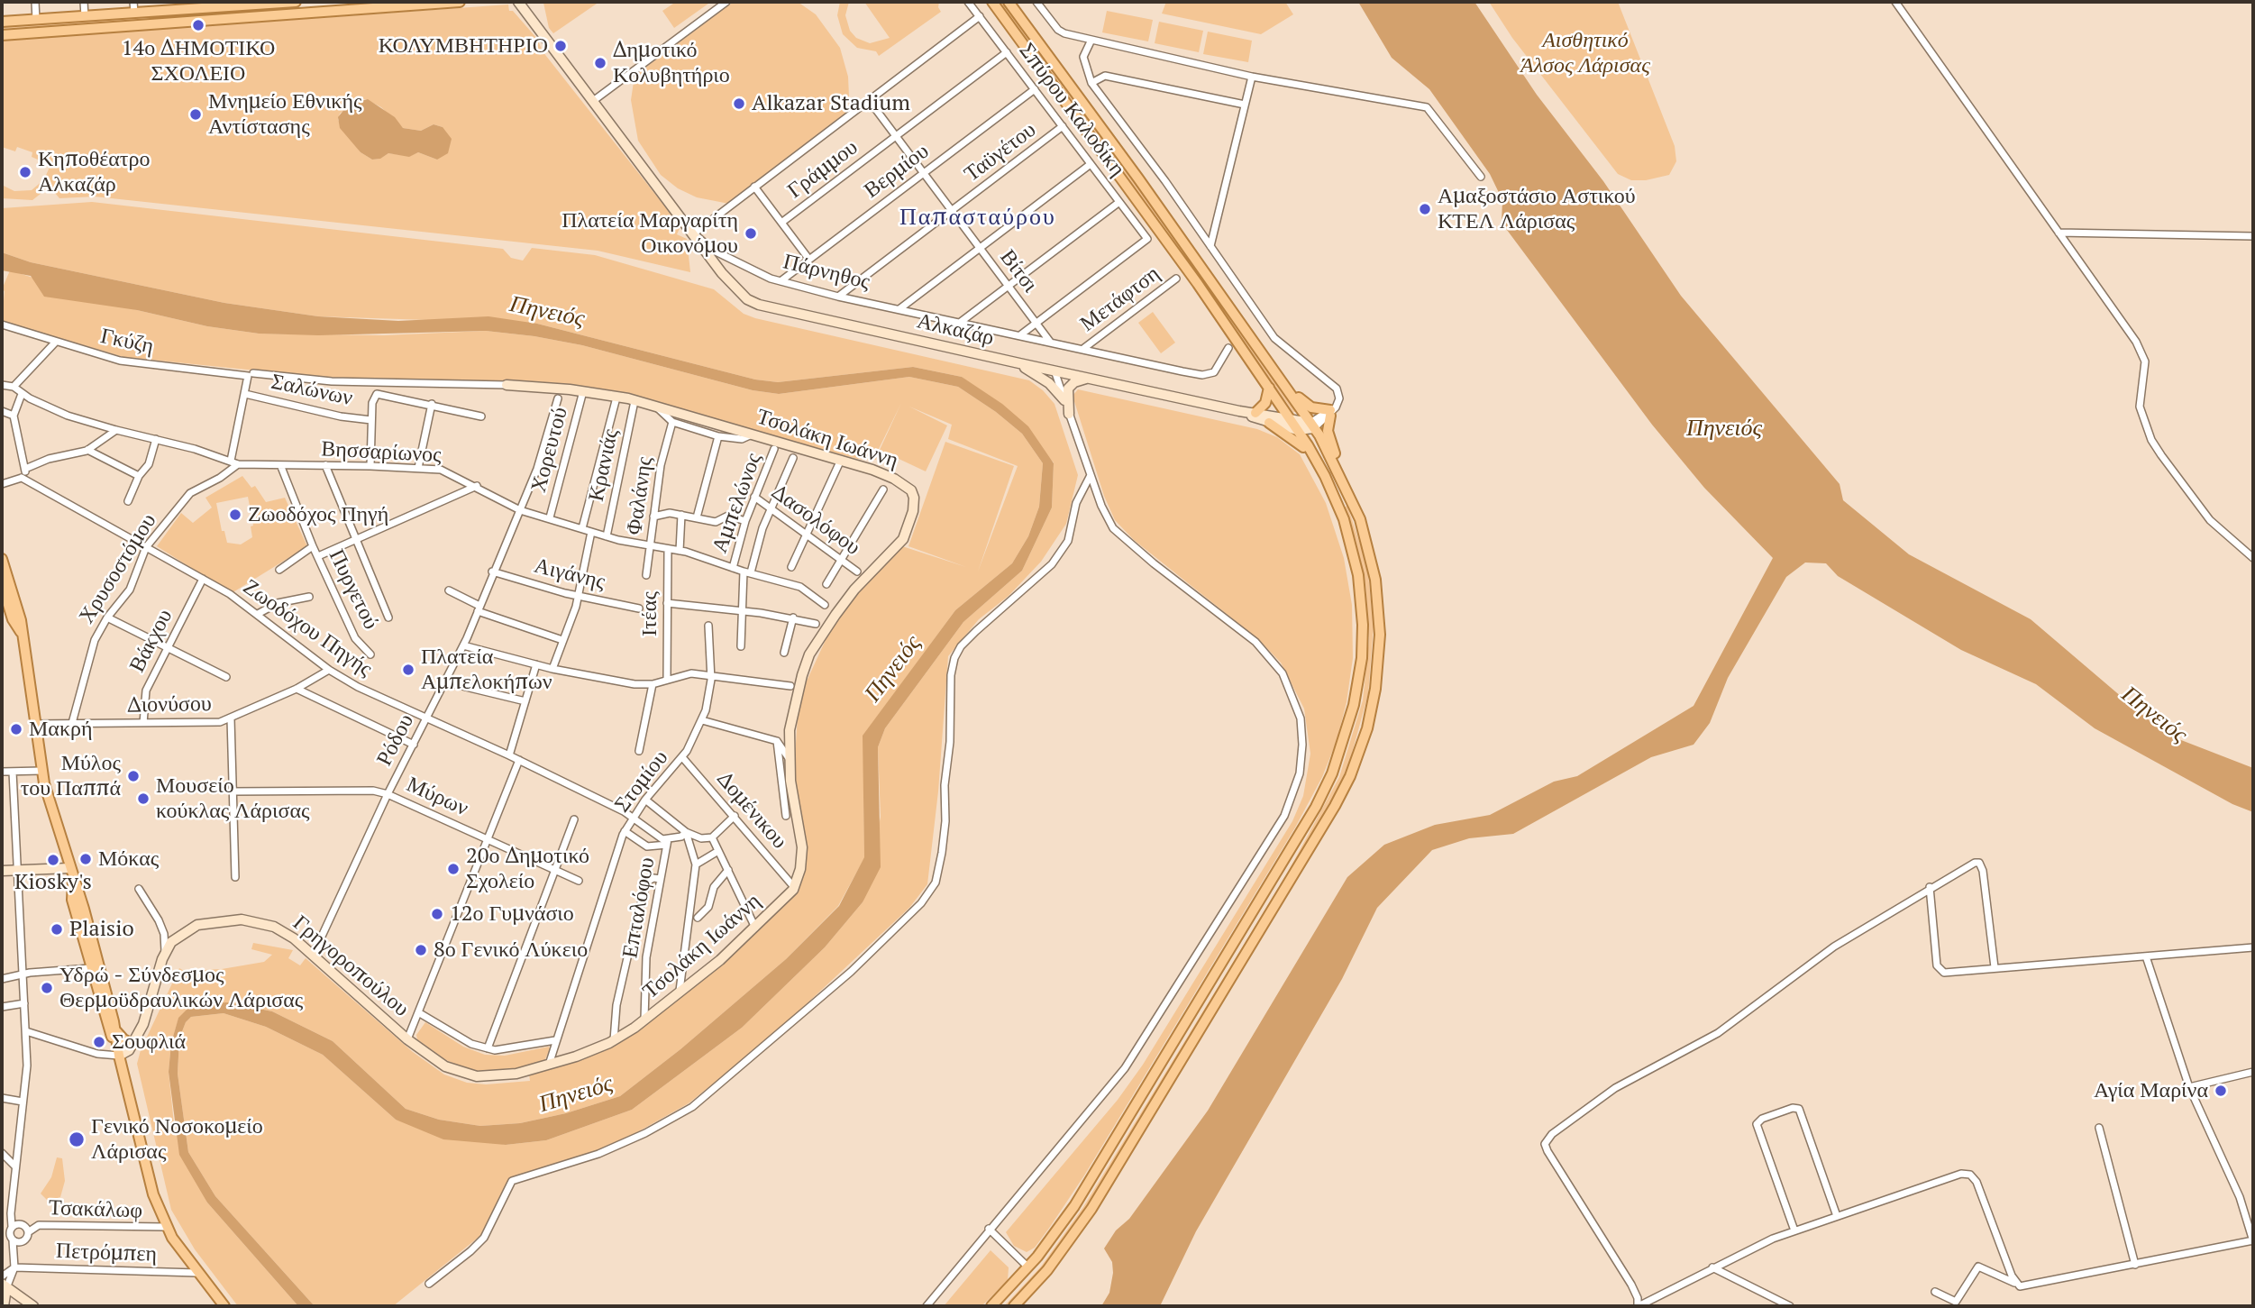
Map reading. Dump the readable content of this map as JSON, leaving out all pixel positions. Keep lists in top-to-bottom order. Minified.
{"streets":{"street":["Σπύρου Καλοδίκη","Ταϋγέτου","Γράμμου","Βερμίου","Βίτσι","Πάρνηθος","Μετάφτση","Αλκαζάρ","Γκύζη","Σαλώνων","Τσολάκη Ιωάννη","Χορευτού","Βησσαρίωνος","Κρανιάς","Φαλάνης","Αμπελώνος","Δασολόφου","Χρυσοστόμου","Αιγάνης","Πυργετού","Ιτέας","Ζωοδόχου Πηγής","Βάκχου","Διονύσου","Ρόδου","Στομίου","Μύρων","Δομένικου","Επταλόφου","Γρηγοροπούλου","Τσακάλωφ","Πετρόμπεη"]},"crossings":[["Σπύρου Καλοδίκη","Ταϋγέτου"],["Σπύρου Καλοδίκη","Γράμμου"],["Σπύρου Καλοδίκη","Βερμίου"],["Σπύρου Καλοδίκη","Βίτσι"],["Ταϋγέτου","Βίτσι"],["Ταϋγέτου","Πάρνηθος"],["Γράμμου","Βίτσι"],["Βερμίου","Βίτσι"],["Βερμίου","Πάρνηθος"],["Βίτσι","Πάρνηθος"],["Πάρνηθος","Μετάφτση"],["Πάρνηθος","Αλκαζάρ"],["Γκύζη","Τσολάκη Ιωάννη"],["Τσολάκη Ιωάννη","Χορευτού"],["Τσολάκη Ιωάννη","Κρανιάς"],["Τσολάκη Ιωάννη","Στομίου"],["Τσολάκη Ιωάννη","Δομένικου"],["Τσολάκη Ιωάννη","Επταλόφου"],["Τσολάκη Ιωάννη","Γρηγοροπούλου"],["Χορευτού","Βησσαρίωνος"],["Βησσαρίωνος","Κρανιάς"],["Βησσαρίωνος","Φαλάνης"],["Βησσαρίωνος","Αμπελώνος"],["Βησσαρίωνος","Χρυσοστόμου"],["Βησσαρίωνος","Πυργετού"],["Βησσαρίωνος","Ιτέας"],["Βησσαρίωνος","Ρόδου"],["Αμπελώνος","Δασολόφου"],["Χρυσοστόμου","Ζωοδόχου Πηγής"],["Χρυσοστόμου","Διονύσου"],["Αιγάνης","Ρόδου"],["Ζωοδόχου Πηγής","Βάκχου"],["Ζωοδόχου Πηγής","Διονύσου"],["Ζωοδόχου Πηγής","Ρόδου"],["Ζωοδόχου Πηγής","Στομίου"],["Ζωοδόχου Πηγής","Επταλόφου"],["Βάκχου","Διονύσου"],["Ρόδου","Μύρων"],["Ρόδου","Γρηγοροπούλου"],["Στομίου","Δομένικου"]],"districts":["Παπασταύρου"],"water":["Πηνειός"],"parks":["Αισθητικό Άλσος Λάρισας"],"places":["14ο ΔΗΜΟΤΙΚΟ ΣΧΟΛΕΙΟ","ΚΟΛΥΜΒΗΤΗΡΙΟ","Δημοτικό Κολυβητήριο","Alkazar Stadium","Μνημείο Εθνικής Αντίστασης","Κηποθέατρο Αλκαζάρ","Αμαξοστάσιο Αστικού ΚΤΕΛ Λάρισας","Πλατεία Μαργαρίτη Οικονόμου","Ζωοδόχος Πηγή","Πλατεία Αμπελοκήπων","Μακρή","Μύλος του Παππά","Μουσείο κούκλας Λάρισας","Μόκας","Kiosky's","20ο Δημοτικό Σχολείο","12ο Γυμνάσιο","Plaisio","8ο Γενικό Λύκειο","Υδρώ - Σύνδεσμος Θερμοϋδραυλικών Λάρισας","Σουφλιά","Αγία Μαρίνα","Γενικό Νοσοκομείο Λάρισας"]}
